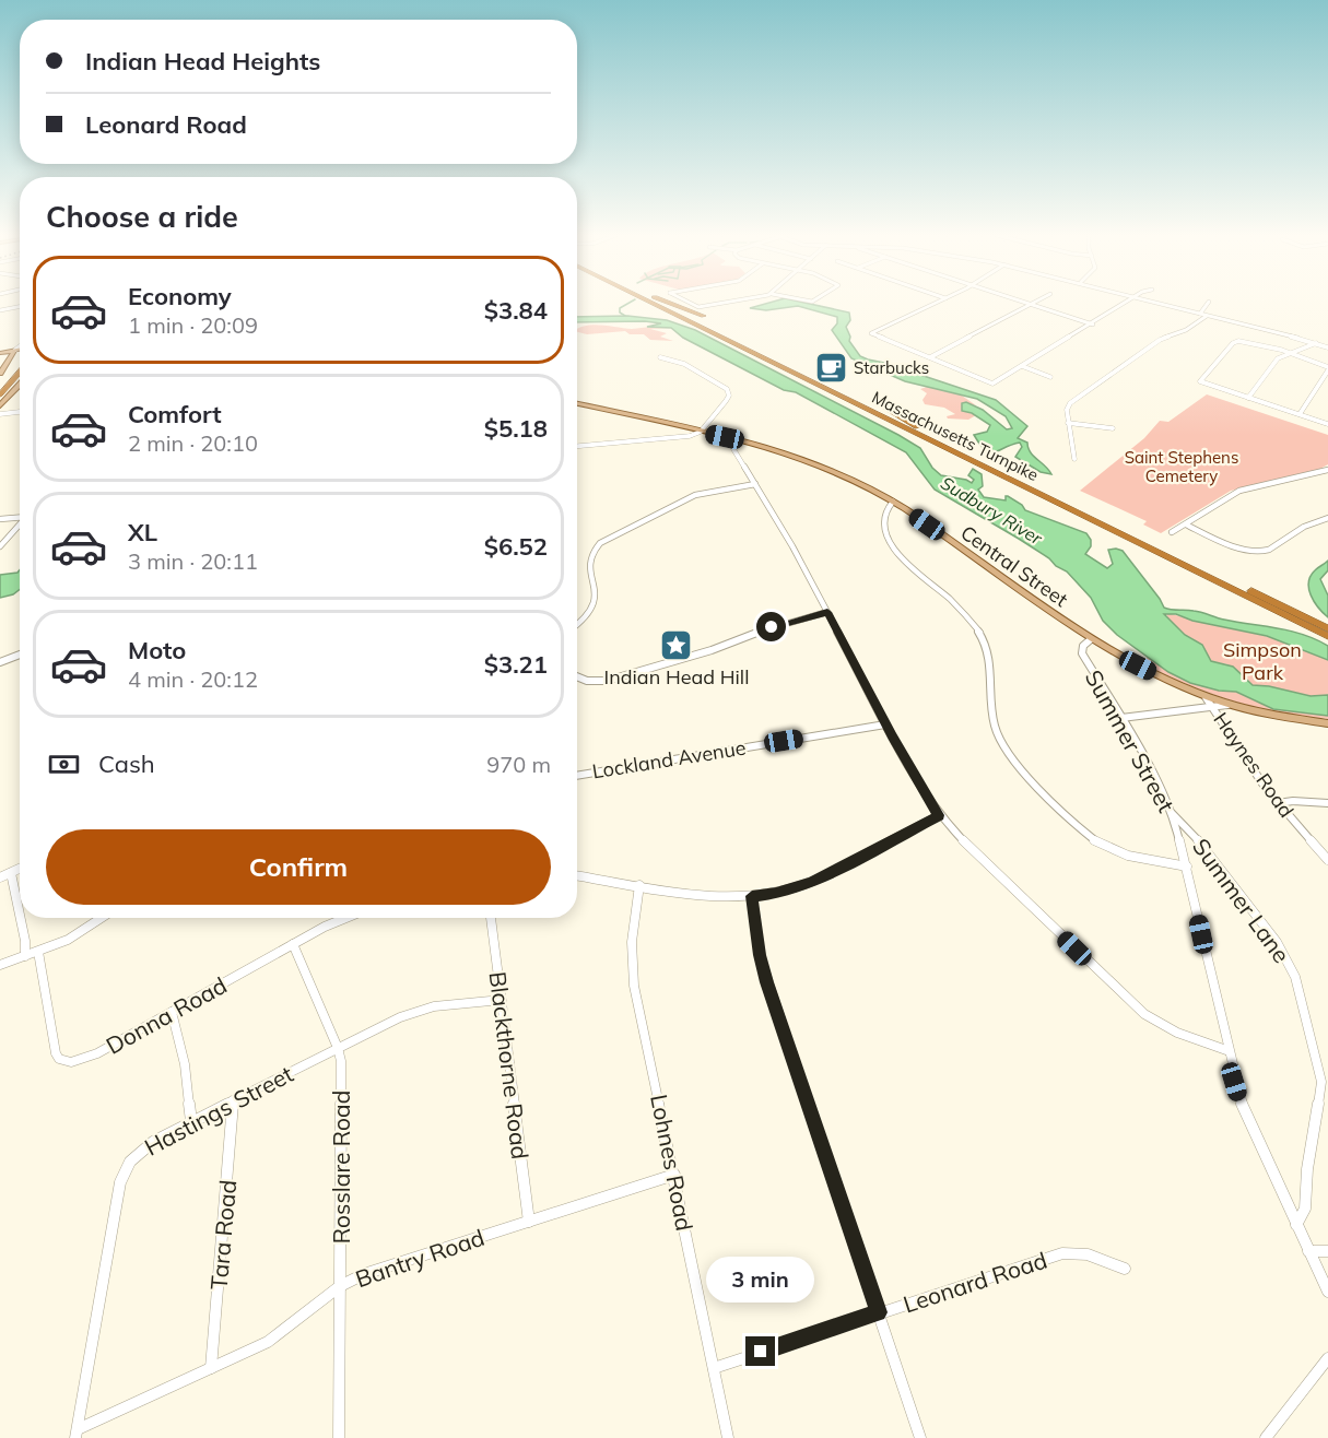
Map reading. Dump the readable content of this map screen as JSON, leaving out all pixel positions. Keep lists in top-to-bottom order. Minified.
{"streets":{"highway":["Massachusetts Turnpike"],"main road":["Central Street"],"street":["Summer Street","Lockland Avenue","Haynes Road","Summer Lane","Donna Road","Blackthorne Road","Hastings Street","Lohnes Road","Rosslare Road","Tara Road","Bantry Road","Leonard Road"]},"crossings":[["Central Street","Summer Street"],["Central Street","Haynes Road"],["Summer Street","Summer Lane"],["Donna Road","Rosslare Road"],["Blackthorne Road","Hastings Street"],["Blackthorne Road","Bantry Road"],["Hastings Street","Rosslare Road"],["Hastings Street","Tara Road"],["Hastings Street","Bantry Road"],["Lohnes Road","Bantry Road"],["Lohnes Road","Leonard Road"],["Rosslare Road","Bantry Road"],["Tara Road","Bantry Road"]],"water":["Sudbury River"],"parks":["Saint Stephens Cemetery","Simpson Park"],"places":{"cafe":["Starbucks"],"place":["Indian Head Hill"]},"page":{"banner":["Indian Head Heights","Leonard Road"],"heading":"Choose a ride","list":[{"name":"Economy","note":"1 min · 20:09","value":"$3.84"},{"name":"Comfort","note":"2 min · 20:10","value":"$5.18"},{"name":"XL","note":"3 min · 20:11","value":"$6.52"},{"name":"Moto","note":"4 min · 20:12","value":"$3.21"}],"pay":["Cash","970 m"],"buttons":"Confirm","bubble":"3 min"}}
